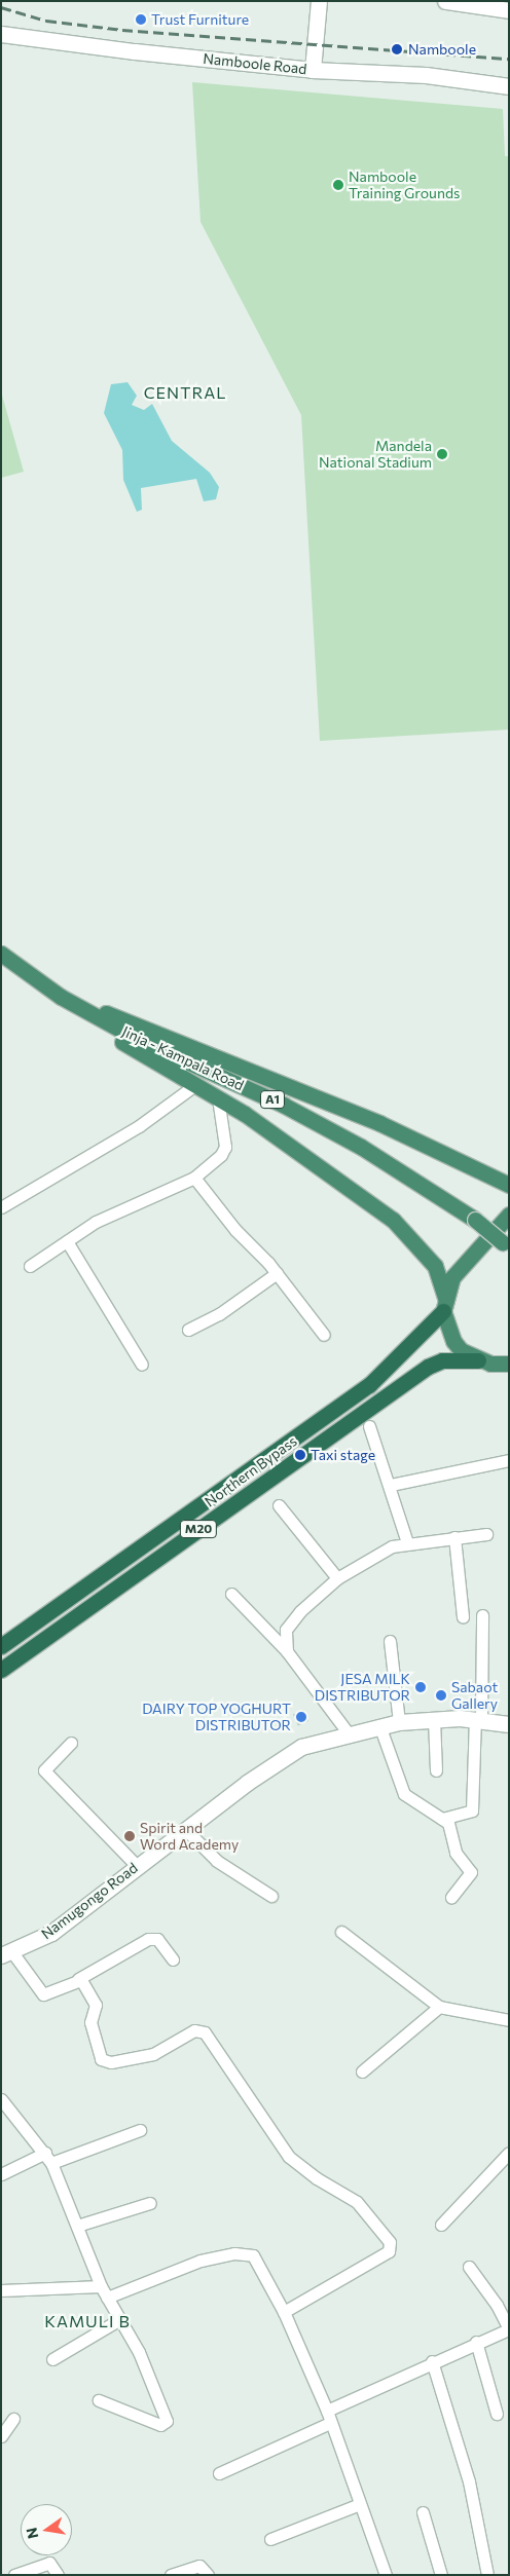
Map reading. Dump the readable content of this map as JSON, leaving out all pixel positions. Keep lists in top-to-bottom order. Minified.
{"streets":{"highway":["Jinja - Kampala Road","A1","Northern Bypass","M20"],"main road":["Namboole Road","Namugongo Road"]},"districts":["CENTRAL","KAMULI B"],"places":["Trust Furniture","Namboole","Namboole Training Grounds","Mandela National Stadium","Taxi stage","JESA MILK DISTRIBUTOR","Sabaot Gallery","DAIRY TOP YOGHURT DISTRIBUTOR","Spirit and Word Academy"],"north":"left"}
